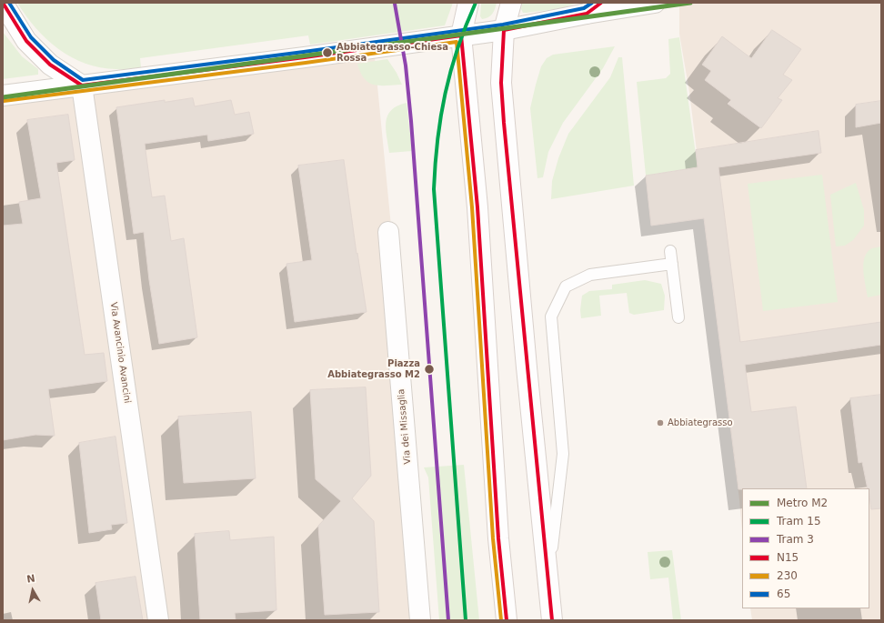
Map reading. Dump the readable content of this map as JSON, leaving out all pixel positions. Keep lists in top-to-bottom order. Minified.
{"streets":{"street":["Via Avancinio Avancini","Via dei Missaglia"]},"places":["Abbiategrasso-Chiesa Rossa","Piazza Abbiategrasso M2","Abbiategrasso"],"lines":["metro line M2","tram line 15","transit line N15","transit line 65","tram line 3","transit line 230"],"legend":["Metro M2","Tram 15","Tram 3","N15","230","65"],"north":"top"}
